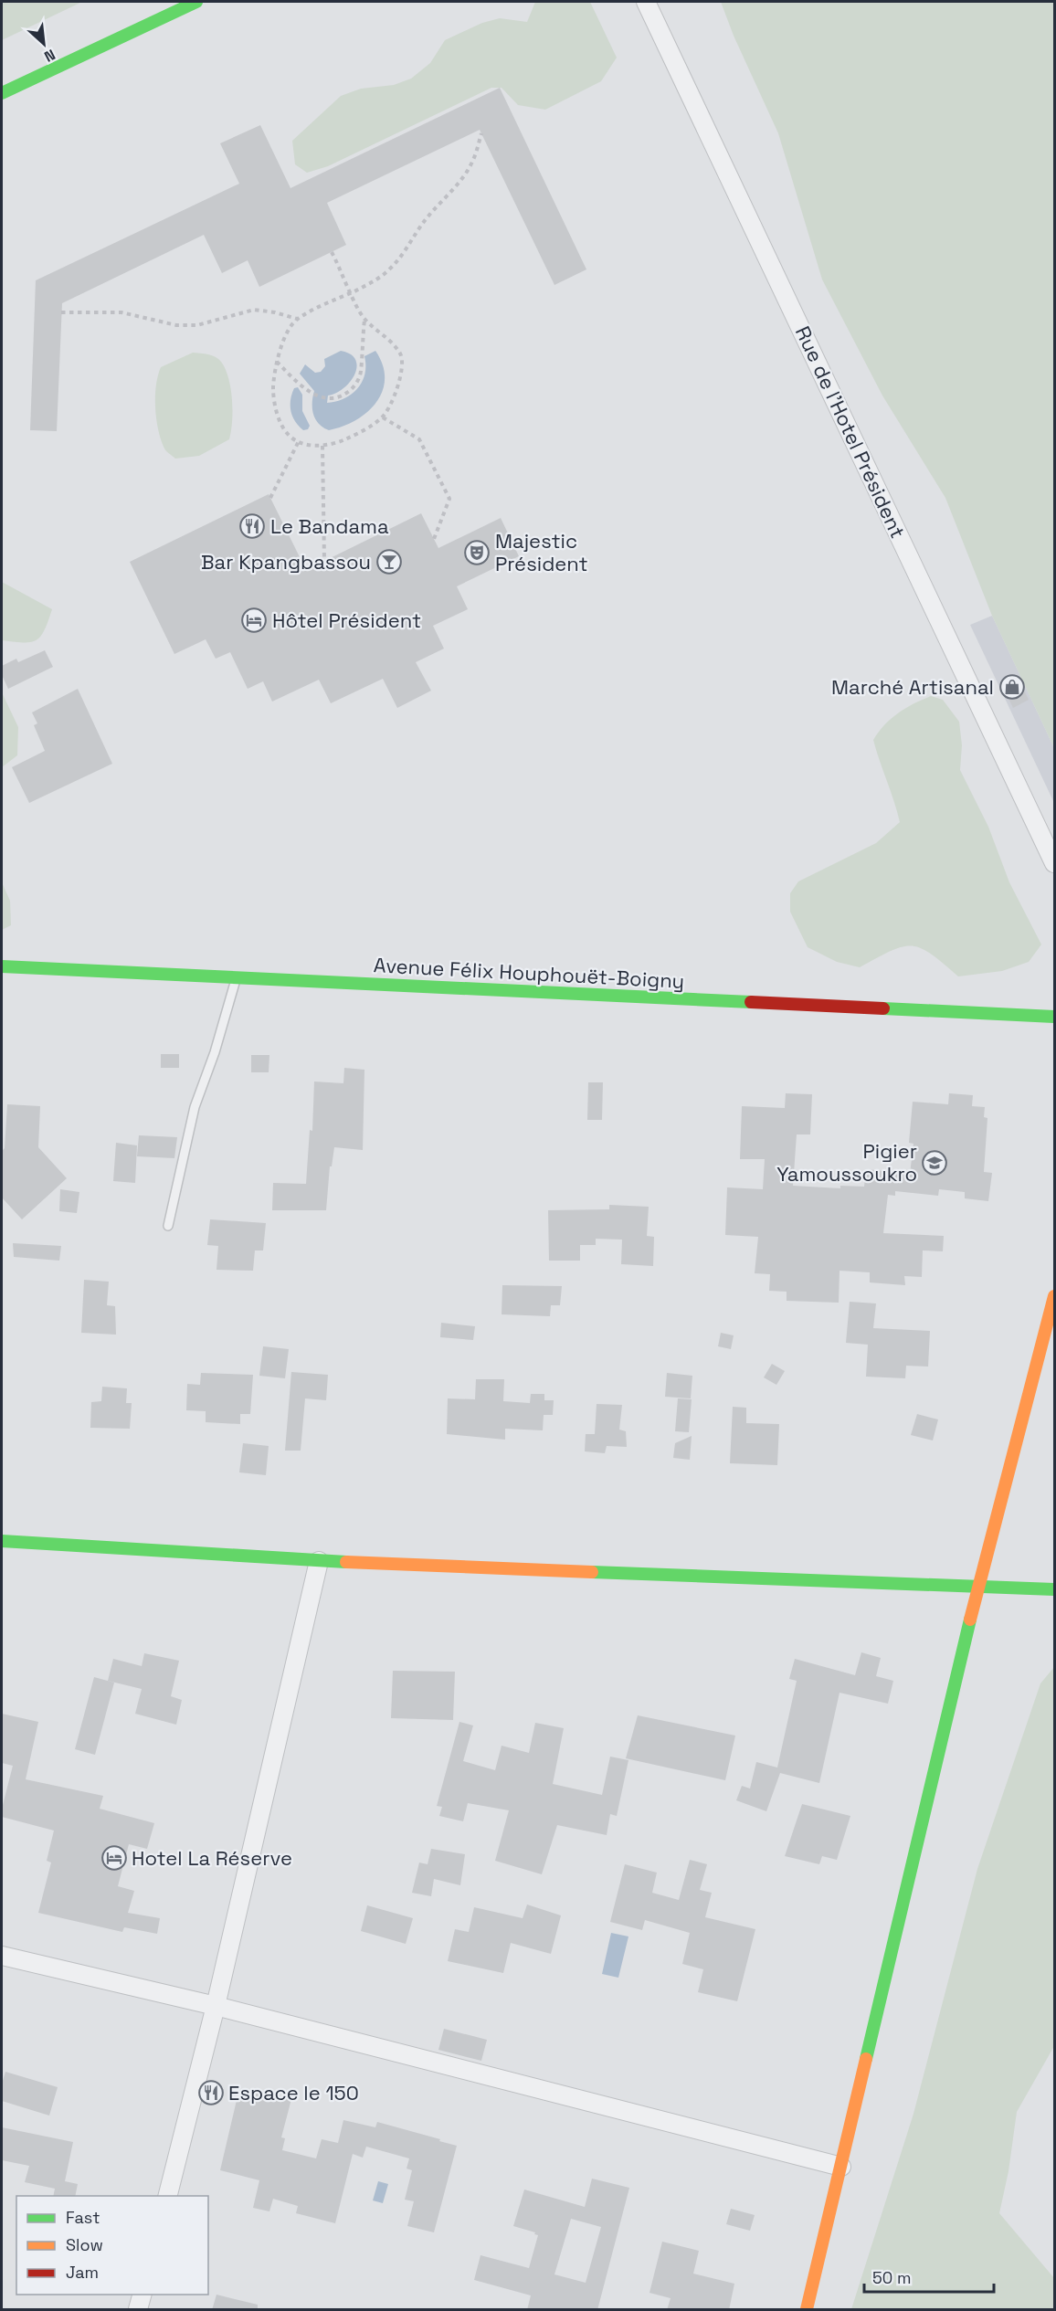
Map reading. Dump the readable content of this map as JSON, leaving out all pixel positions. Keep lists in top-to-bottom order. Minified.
{"streets":{"main road":["Avenue Félix Houphouët-Boigny"],"street":["Rue de l'Hotel Président"]},"places":{"restaurant":["Le Bandama","Espace le 150"],"theatre":["Majestic Président"],"bar":["Bar Kpangbassou"],"hotel":["Hôtel Président","Hotel La Réserve"],"shop":["Marché Artisanal"],"school or university":["Pigier Yamoussoukro"]},"legend":["Fast","Slow","Jam"],"scale_bar":"50 m","north":"bottom right"}
